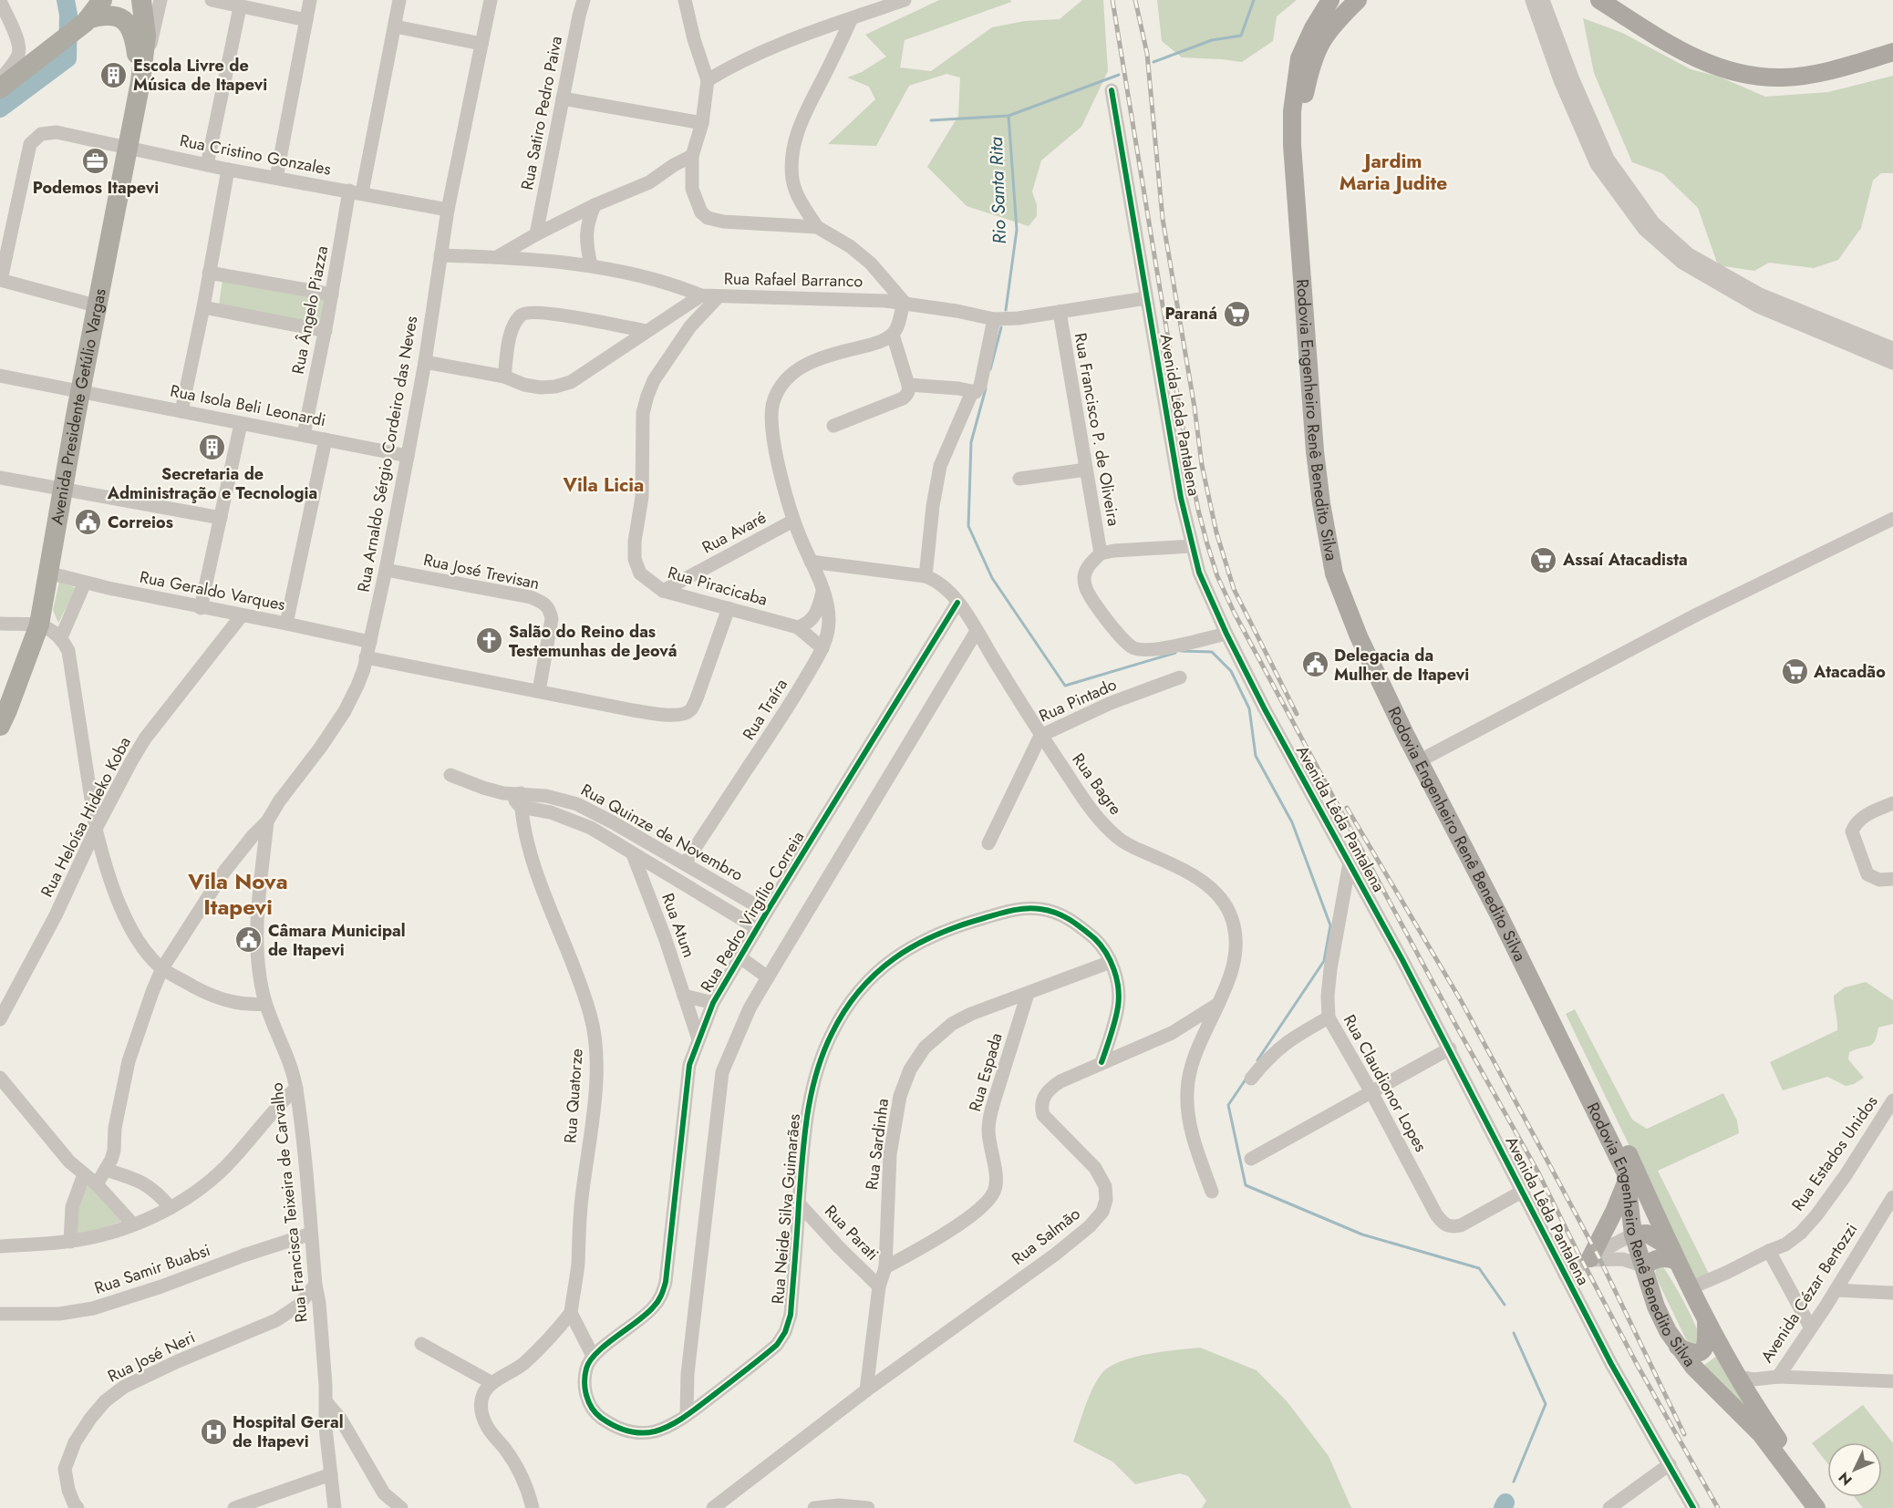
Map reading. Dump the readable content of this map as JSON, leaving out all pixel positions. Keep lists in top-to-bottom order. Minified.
{"streets":{"highway":["Avenida Presidente Getúlio Vargas"],"main road":["Rodovia Engenheiro Renê Benedito Silva"],"street":["Rua Satiro Pedro Paiva","Rua Cristino Gonzales","Rua Rafael Barranco","Rua Ângelo Piazza","Rua Isola Beli Leonardi","Avenida Lêda Pantalena","Rua Francisco P. de Oliveira","Rua Arnaldo Sérgio Cordeiro das Neves","Rua Avaré","Rua José Trevisan","Rua Piracicaba","Rua Geraldo Varques","Rua Pintado","Rua Traíra","Rua Bagre","Rua Heloísa Hideko Koba","Rua Quinze de Novembro","Rua Pedro Virgílio Correia","Rua Atum","Rua Espada","Rua Claudionor Lopes","Rua Quatorze","Rua Sardinha","Rua Estados Unidos","Rua Francisca Teixeira de Carvalho","Rua Neide Silva Guimarães","Rua Parati","Rua Salmão","Rua Samir Buabsi","Avenida Cézar Bertozzi","Rua José Neri"]},"crossings":[["Rua Cristino Gonzales","Rua Ângelo Piazza"],["Rua Cristino Gonzales","Avenida Presidente Getúlio Vargas"],["Rua Cristino Gonzales","Rua Arnaldo Sérgio Cordeiro das Neves"],["Rua Rafael Barranco","Avenida Lêda Pantalena"],["Rua Rafael Barranco","Rua Francisco P. de Oliveira"],["Rua Rafael Barranco","Rua Arnaldo Sérgio Cordeiro das Neves"],["Rua Rafael Barranco","Rua Piracicaba"],["Rua Ângelo Piazza","Rua Isola Beli Leonardi"],["Rua Isola Beli Leonardi","Avenida Presidente Getúlio Vargas"],["Rua Isola Beli Leonardi","Rua Arnaldo Sérgio Cordeiro das Neves"],["Avenida Presidente Getúlio Vargas","Rua Geraldo Varques"],["Avenida Lêda Pantalena","Rua Claudionor Lopes"],["Rodovia Engenheiro Renê Benedito Silva","Rua Estados Unidos"],["Rodovia Engenheiro Renê Benedito Silva","Avenida Cézar Bertozzi"],["Rua Arnaldo Sérgio Cordeiro das Neves","Rua José Trevisan"],["Rua Arnaldo Sérgio Cordeiro das Neves","Rua Geraldo Varques"],["Rua Avaré","Rua Piracicaba"],["Rua Avaré","Rua Traíra"],["Rua Piracicaba","Rua Traíra"],["Rua Geraldo Varques","Rua Heloísa Hideko Koba"],["Rua Pintado","Rua Bagre"],["Rua Traíra","Rua Bagre"],["Rua Traíra","Rua Quinze de Novembro"],["Rua Bagre","Rua Pedro Virgílio Correia"],["Rua Bagre","Rua Salmão"],["Rua Quinze de Novembro","Rua Pedro Virgílio Correia"],["Rua Quinze de Novembro","Rua Atum"],["Rua Quinze de Novembro","Rua Quatorze"],["Rua Pedro Virgílio Correia","Rua Atum"],["Rua Pedro Virgílio Correia","Rua Neide Silva Guimarães"],["Rua Espada","Rua Sardinha"],["Rua Sardinha","Rua Neide Silva Guimarães"],["Rua Sardinha","Rua Parati"],["Rua Sardinha","Rua Salmão"],["Rua Francisca Teixeira de Carvalho","Rua Samir Buabsi"],["Rua Francisca Teixeira de Carvalho","Rua José Neri"],["Rua Neide Silva Guimarães","Rua Parati"],["Rua Neide Silva Guimarães","Rua Salmão"]],"districts":["Jardim Maria Judite","Vila Licia","Vila Nova Itapevi"],"water":["Rio Santa Rita"],"places":{"building":["Escola Livre de Música de Itapevi","Secretaria de Administração e Tecnologia"],"office":["Podemos Itapevi"],"supermarket":["Paraná","Assaí Atacadista","Atacadão"],"public building":["Correios","Delegacia da Mulher de Itapevi","Câmara Municipal de Itapevi"],"church":["Salão do Reino das Testemunhas de Jeová"],"hospital":["Hospital Geral de Itapevi"]},"north":"bottom left"}
